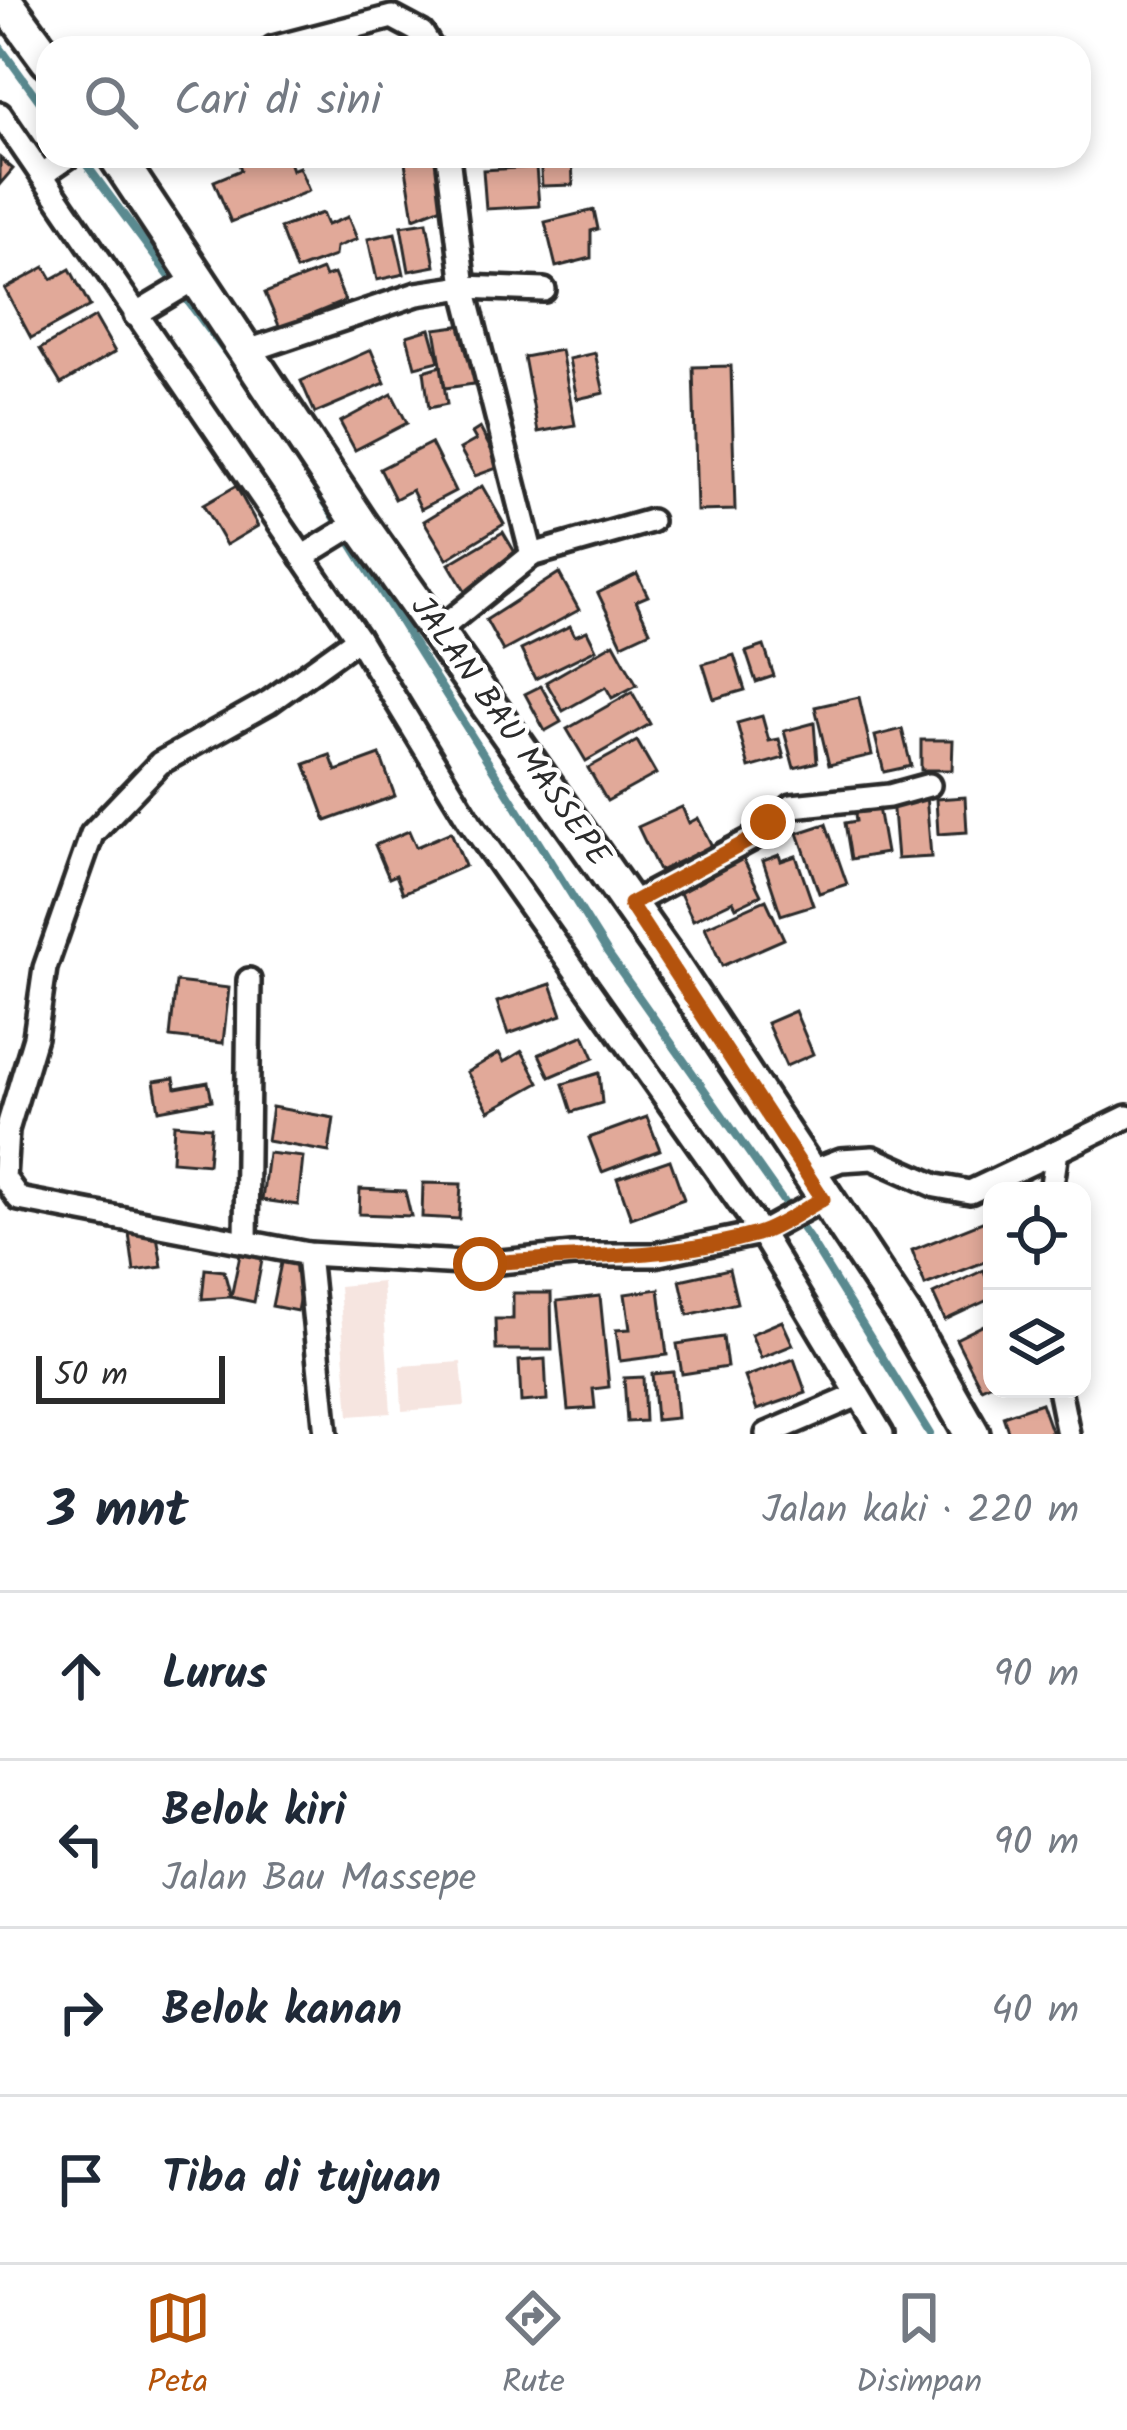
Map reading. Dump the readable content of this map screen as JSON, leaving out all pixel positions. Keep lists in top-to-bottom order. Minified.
{"streets":{"main road":["JALAN BAU MASSEPE"]},"scale_bar":"50 m","page":{"search":"Cari di sini","scale":"50 m","heading":["3 mnt","Jalan kaki · 220 m"],"list":[["Lurus","90 m"],["Belok kiri","Jalan Bau Massepe","90 m"],["Belok kanan","40 m"],"Tiba di tujuan"],"nav":["Peta","Rute","Disimpan"]}}
